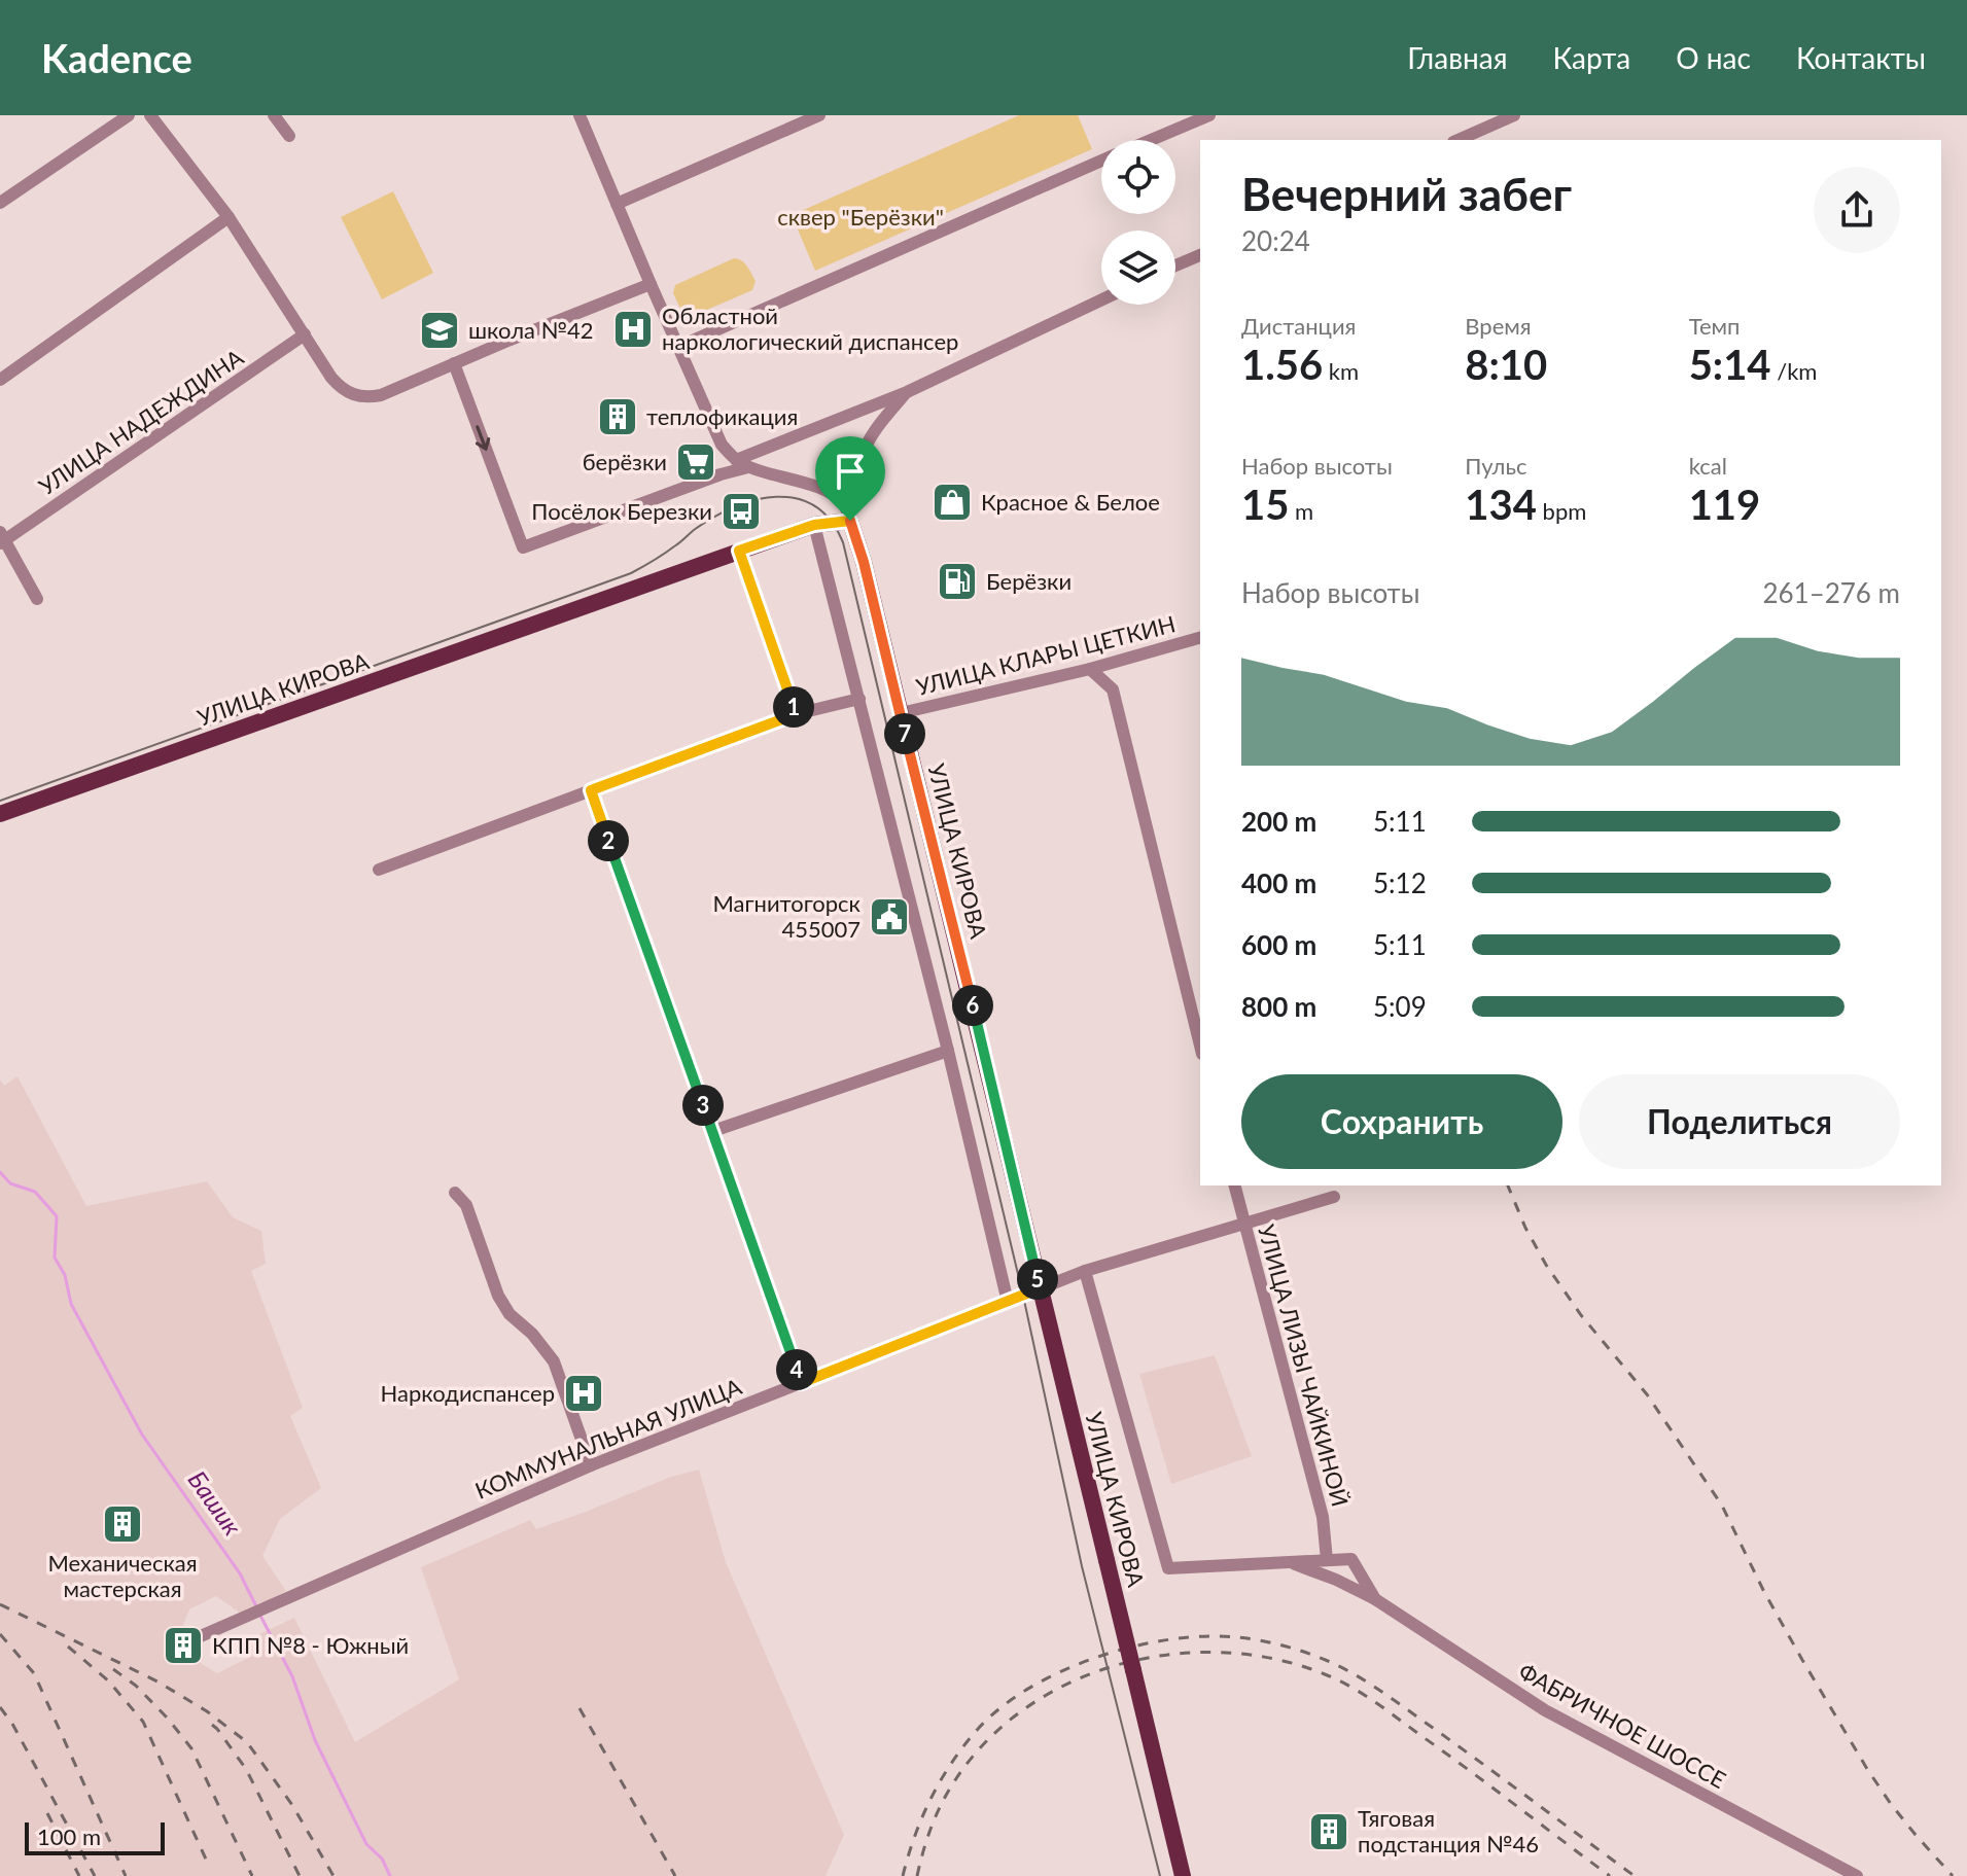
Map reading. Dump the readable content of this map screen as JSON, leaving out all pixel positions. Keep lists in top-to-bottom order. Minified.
{"streets":{"main road":["УЛИЦА КИРОВА"],"street":["УЛИЦА НАДЕЖДИНА","УЛИЦА КЛАРЫ ЦЕТКИН","УЛИЦА ЛИЗЫ ЧАЙКИНОЙ","КОММУНАЛЬНАЯ УЛИЦА","ФАБРИЧНОЕ ШОССЕ"]},"crossings":[["УЛИЦА КЛАРЫ ЦЕТКИН","УЛИЦА КИРОВА"],["УЛИЦА КИРОВА","КОММУНАЛЬНАЯ УЛИЦА"],["УЛИЦА ЛИЗЫ ЧАЙКИНОЙ","КОММУНАЛЬНАЯ УЛИЦА"],["УЛИЦА ЛИЗЫ ЧАЙКИНОЙ","ФАБРИЧНОЕ ШОССЕ"]],"water":["Башик"],"parks":["сквер \"Берёзки\""],"places":{"hospital":["Областной наркологический диспансер","Наркодиспансер"],"school or university":["школа №42"],"building":["теплофикация","Механическая мастерская","КПП №8 - Южный","Тяговая подстанция №46"],"supermarket":["берёзки"],"shop":["Красное & Белое"],"bus stop":["Посёлок Березки"],"fuel station":["Берёзки"],"public building":["Магнитогорск 455007"]},"scale_bar":"100 m","page":{"header":"Kadence","nav":["Главная","Карта","О нас","Контакты"],"heading":["Вечерний забег","20:24"],"stats":[["Дистанция","1.56 km"],["Время","8:10"],["Темп","5:14 /km"],["Набор высоты","15 m"],["Пульс","134 bpm"],["kcal","119"]],"chart":["Набор высоты","261–276 m"],"pins":["1","7","2","6","3","5","4"],"list":[{"name":"200 m","note":"5:11"},{"name":"400 m","note":"5:12"},{"name":"600 m","note":"5:11"},{"name":"800 m","note":"5:09"}],"buttons":["Сохранить","Поделиться"],"scale":"100 m"}}
